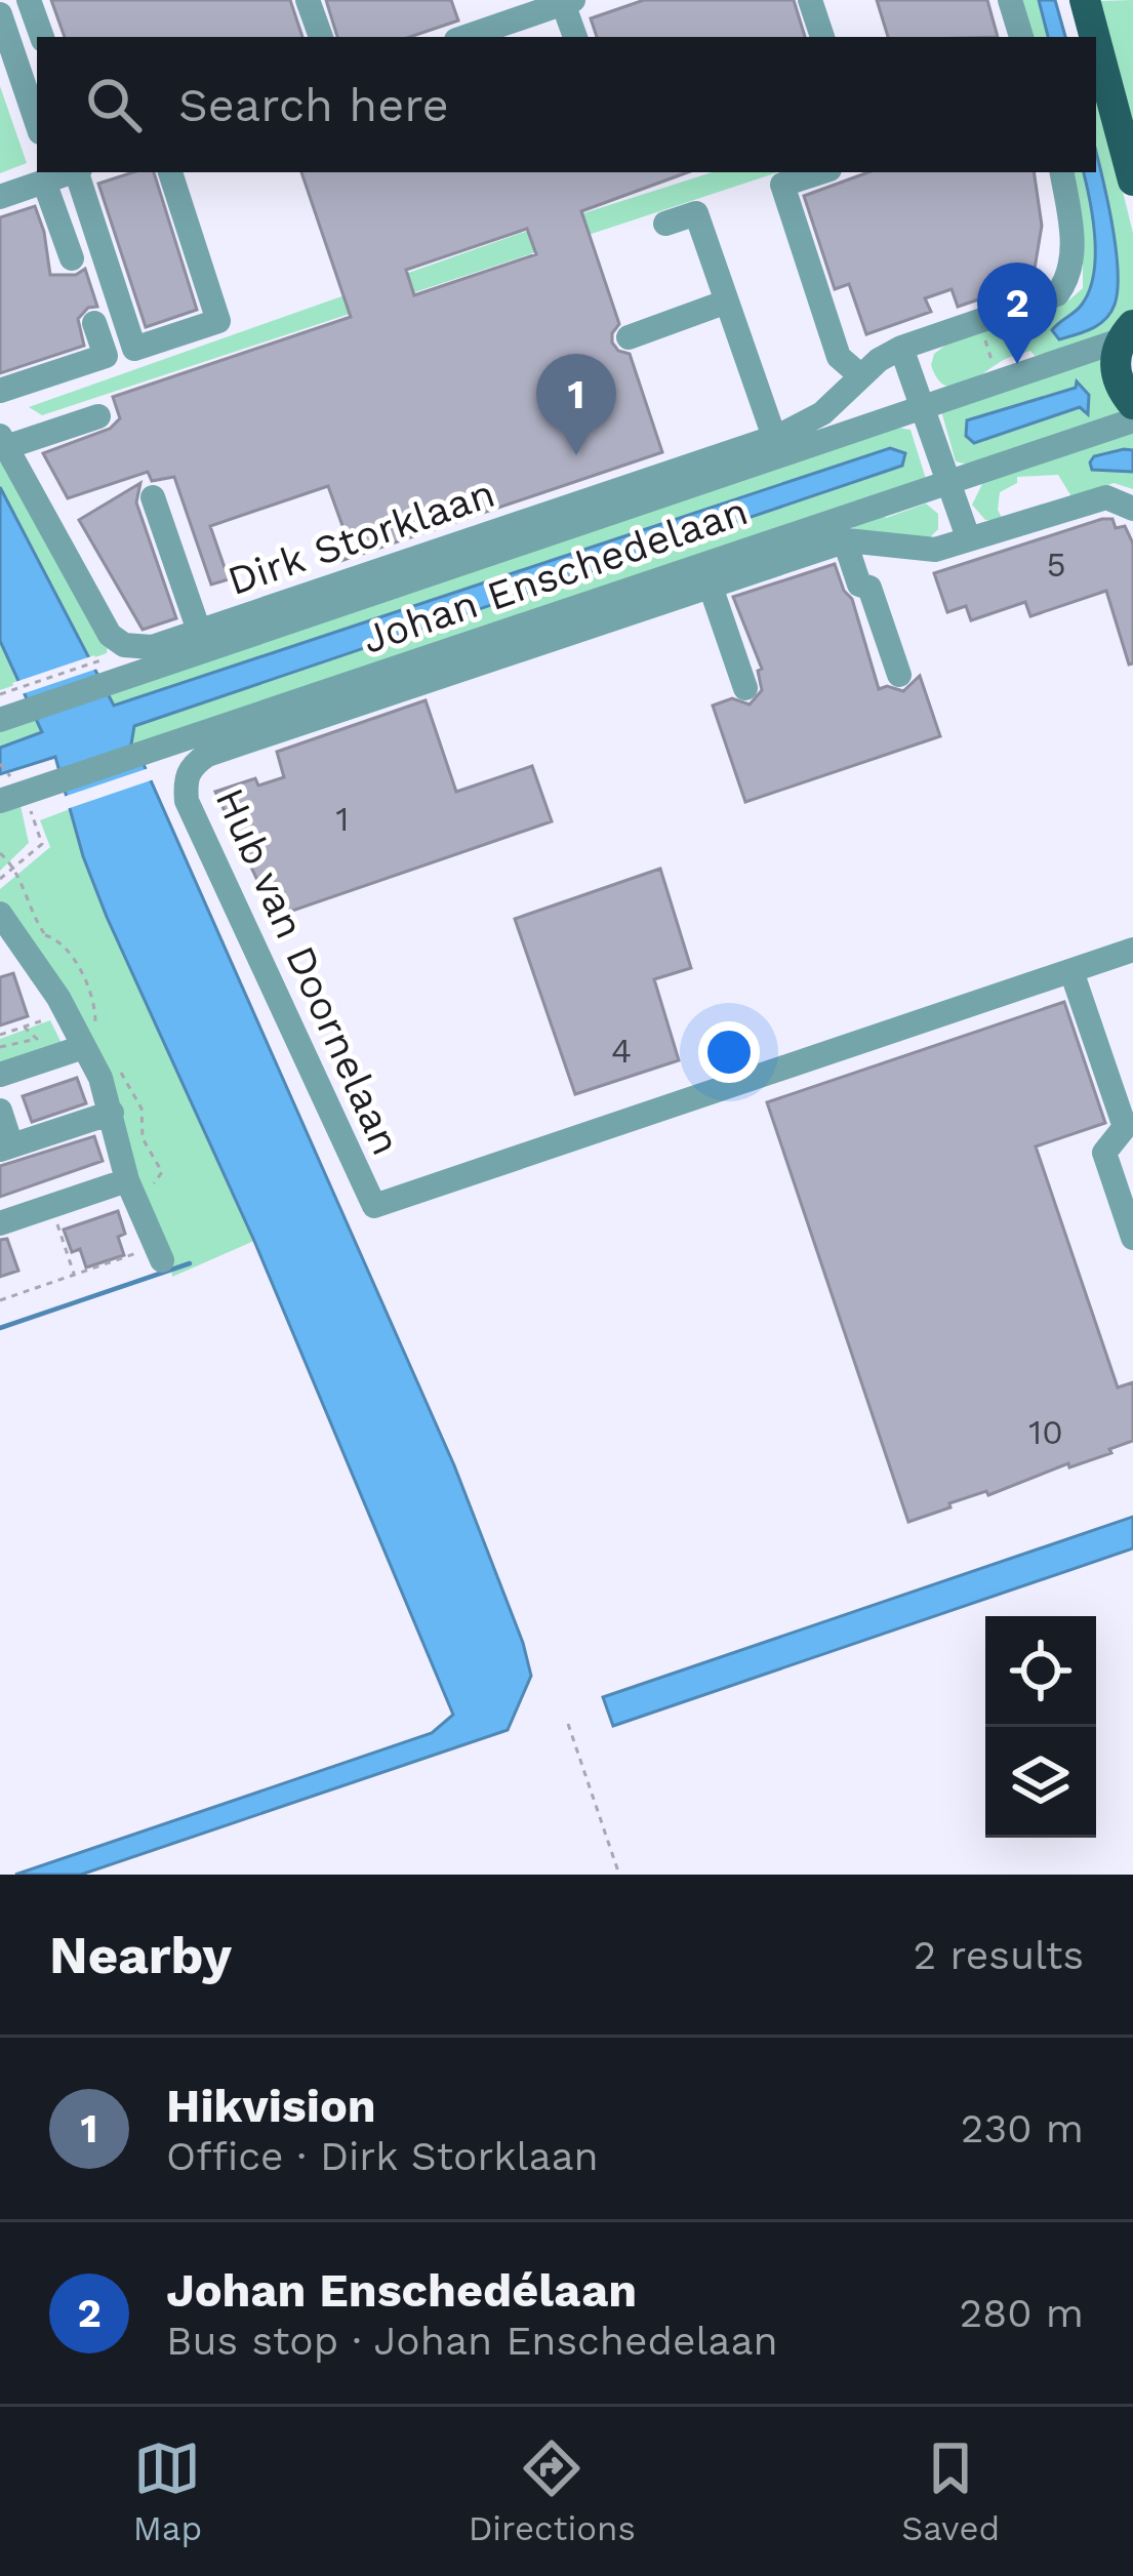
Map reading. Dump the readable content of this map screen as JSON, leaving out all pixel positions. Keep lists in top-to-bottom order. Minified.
{"streets":{"street":["Dirk Storklaan","Johan Enschedelaan","Hub van Doornelaan"]},"house_numbers":["5","1","4","10"],"page":{"search":"Search here","pins":["2","1"],"heading":["Nearby","2 results"],"list":[{"mark":"1","name":"Hikvision","note":"Office · Dirk Storklaan","value":"230 m"},{"mark":"2","name":"Johan Enschedélaan","note":"Bus stop · Johan Enschedelaan","value":"280 m"}],"nav":["Map","Directions","Saved"]}}
